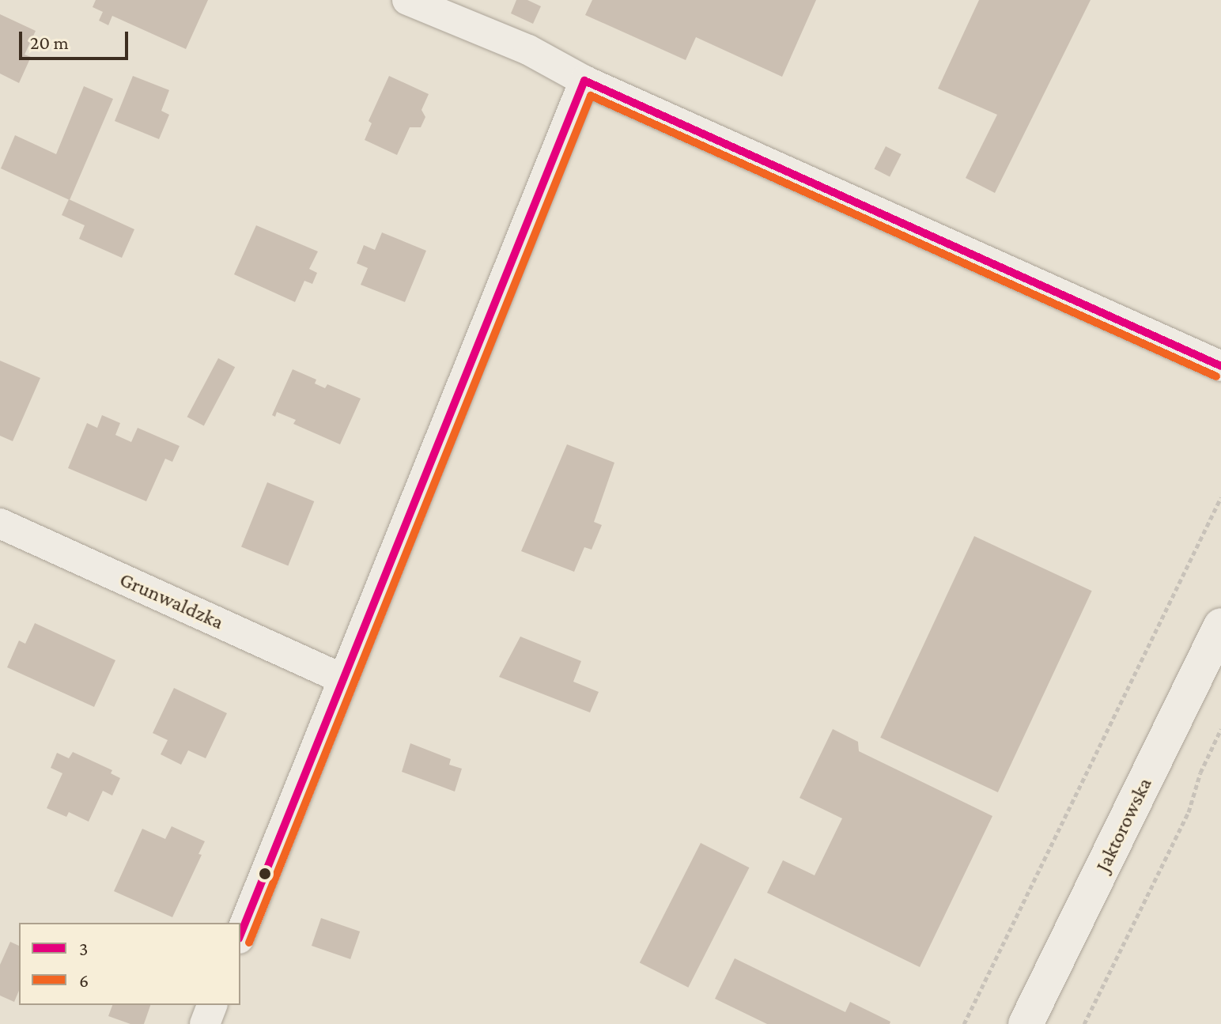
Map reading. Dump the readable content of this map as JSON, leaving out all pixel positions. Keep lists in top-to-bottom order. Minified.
{"streets":{"main road":["Jaktorowska"],"street":["Grunwaldzka"]},"lines":["transit line 3","transit line 6"],"legend":["3","6"],"scale_bar":"20 m"}
